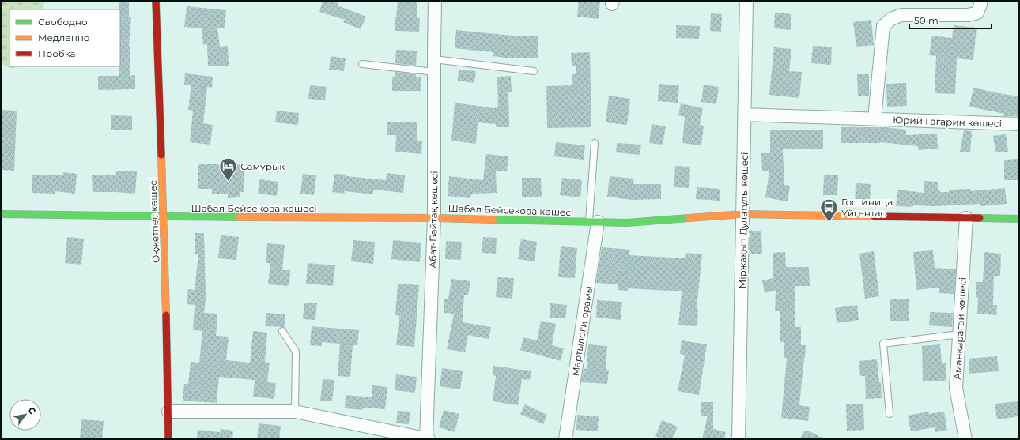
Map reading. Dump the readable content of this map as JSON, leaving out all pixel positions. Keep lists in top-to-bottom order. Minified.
{"streets":{"main road":["Шабал Бейсекова көшесі","Оқжетпес көшесі"],"street":["Юрий Гагарин көшесі","Абат-Байтақ көшесі","Міржақып Дулатұлы көшесі","Аманқарағай көшесі","Мартылоги орамы"]},"crossings":[["Юрий Гагарин көшесі","Міржақып Дулатұлы көшесі"],["Шабал Бейсекова көшесі","Абат-Байтақ көшесі"],["Шабал Бейсекова көшесі","Оқжетпес көшесі"],["Шабал Бейсекова көшесі","Міржақып Дулатұлы көшесі"],["Шабал Бейсекова көшесі","Аманқарағай көшесі"],["Шабал Бейсекова көшесі","Мартылоги орамы"]],"places":{"hotel":["Самурык"],"bus stop":["Гостиница Уйгентас"]},"legend":["Свободно","Медленно","Пробка"],"scale_bar":"50 m","north":"top right"}
